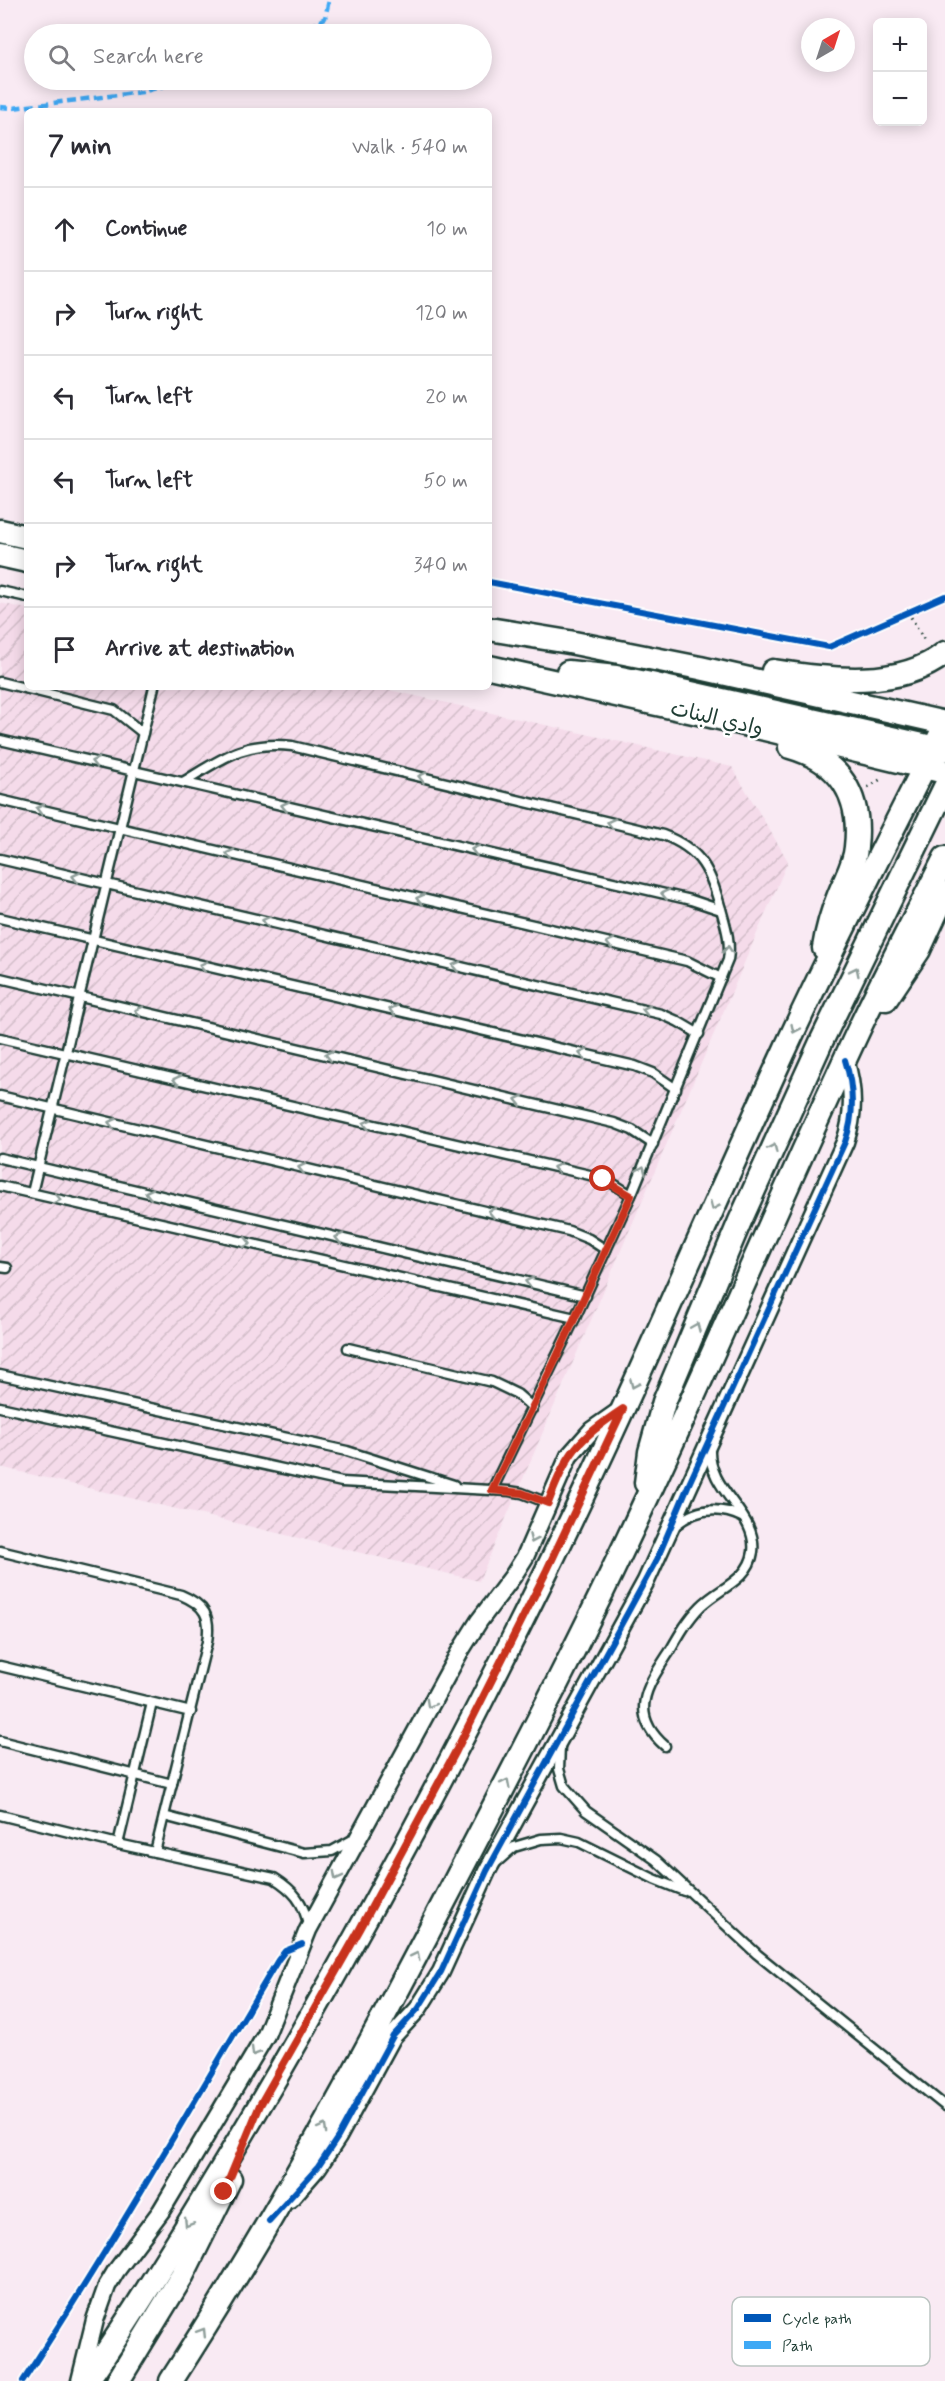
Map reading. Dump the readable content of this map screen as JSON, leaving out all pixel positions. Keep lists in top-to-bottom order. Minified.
{"streets":{"main road":["وادي البنات"]},"legend":["Cycle path","Path"],"north":"top right","page":{"map_buttons":["+","−"],"search":"Search here","heading":["7 min","Walk · 540 m"],"list":[["Continue","10 m"],["Turn right","120 m"],["Turn left","20 m"],["Turn left","50 m"],["Turn right","340 m"],"Arrive at destination"]}}
